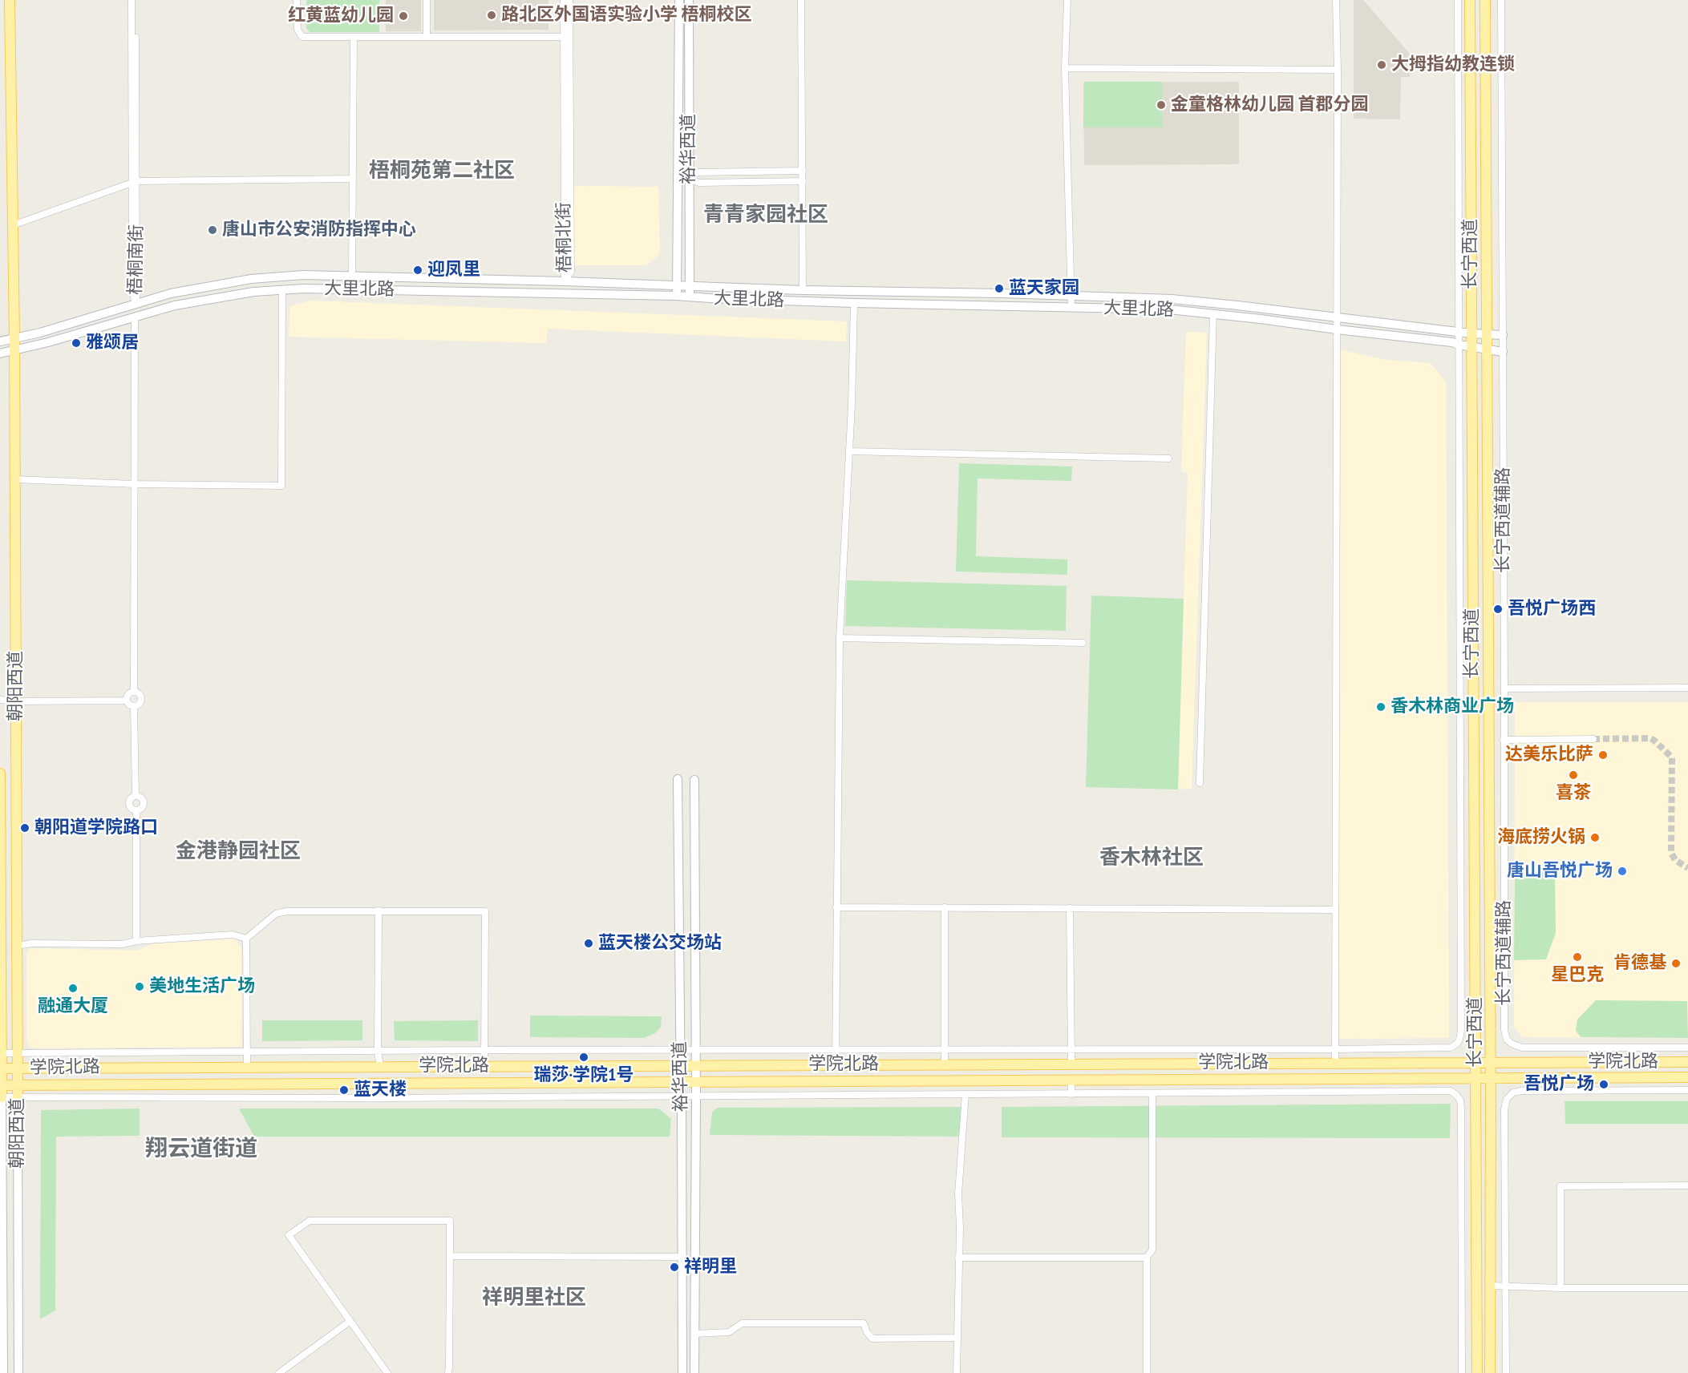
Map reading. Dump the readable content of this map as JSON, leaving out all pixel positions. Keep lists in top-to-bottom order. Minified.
{"streets":{"main road":["裕华西道","长宁西道","大里北路","朝阳西道","学院北路"],"street":["梧桐北街","梧桐南街","长宁西道辅路"]},"crossings":[["裕华西道","大里北路"],["裕华西道","学院北路"],["梧桐北街","大里北路"],["长宁西道","大里北路"],["长宁西道","学院北路"],["梧桐南街","大里北路"],["大里北路","长宁西道辅路"],["大里北路","朝阳西道"],["朝阳西道","学院北路"]],"districts":["梧桐苑第二社区","青青家园社区","金港静园社区","香木林社区","翔云道街道","祥明里社区"],"places":["路北区外国语实验小学 梧桐校区","红黄蓝幼儿园","大拇指幼教连锁","金童格林幼儿园 首郡分园","唐山市公安消防指挥中心","迎凤里","蓝天家园","雅颂居","吾悦广场西","香木林商业广场","达美乐比萨","喜茶","朝阳道学院路口","海底捞火锅","唐山吾悦广场","蓝天楼公交场站","星巴克","肯德基","美地生活广场","融通大厦","瑞莎·学院1号","吾悦广场","蓝天楼","祥明里"]}
